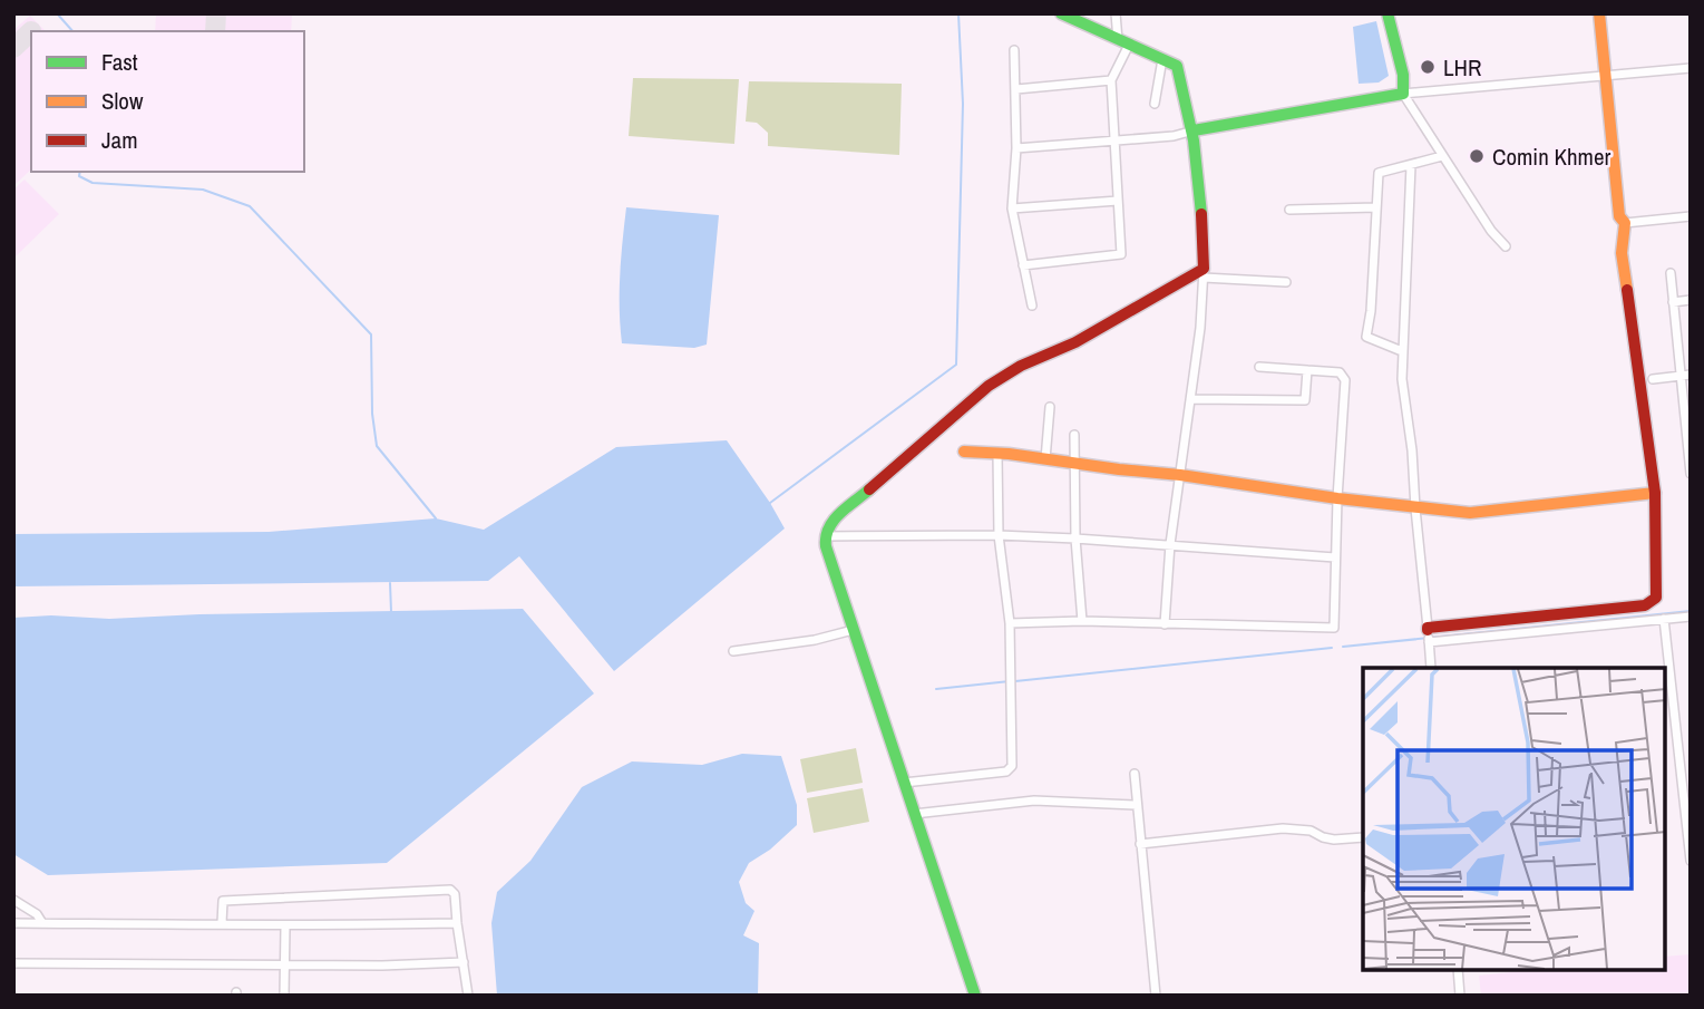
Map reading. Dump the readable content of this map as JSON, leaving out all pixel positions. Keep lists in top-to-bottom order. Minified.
{"places":["LHR","Comin Khmer"],"legend":["Fast","Slow","Jam"]}
